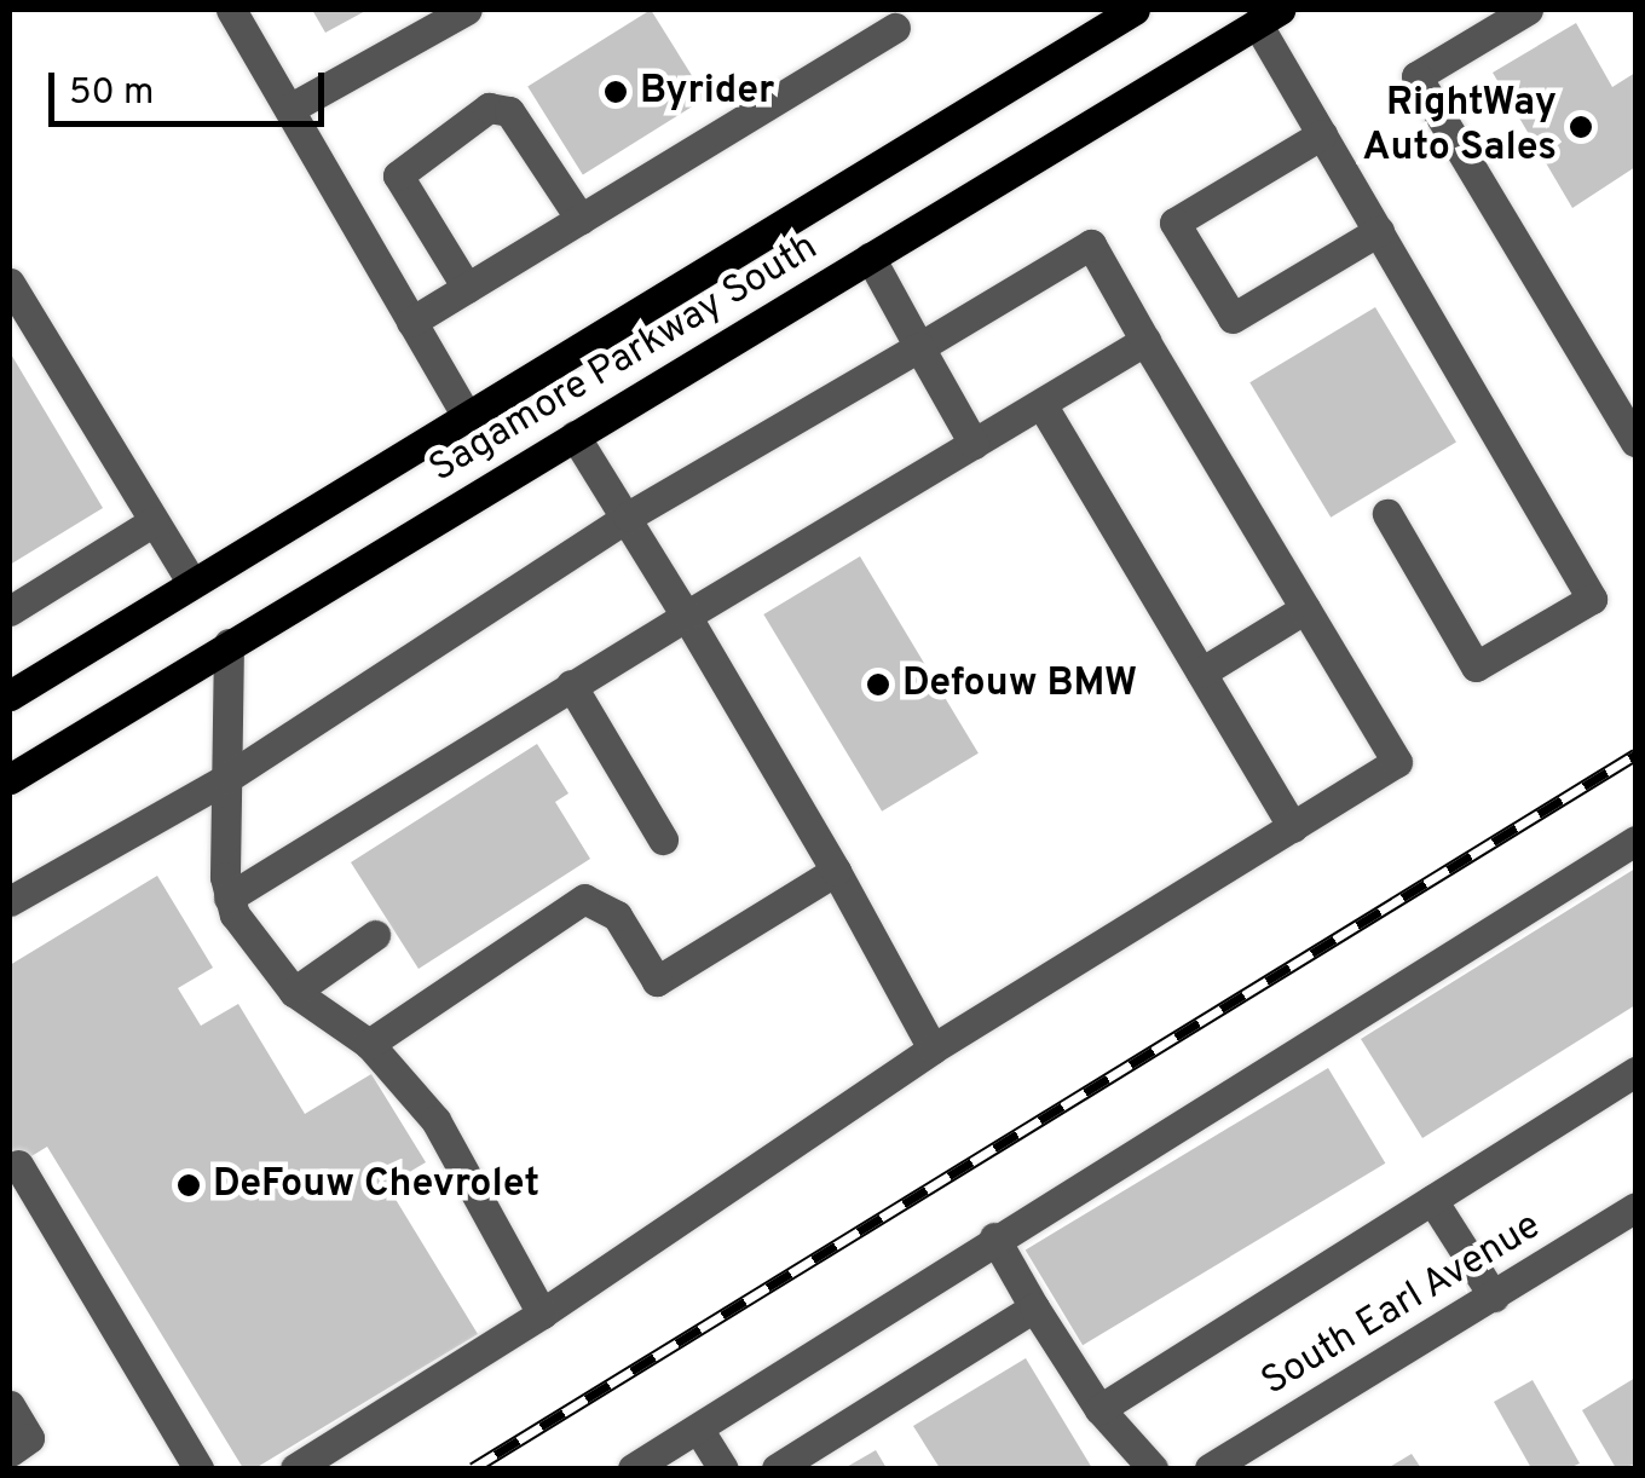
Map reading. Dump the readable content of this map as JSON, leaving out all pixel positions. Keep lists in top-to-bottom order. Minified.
{"streets":{"main road":["Sagamore Parkway South"],"street":["South Earl Avenue"]},"places":["Byrider","RightWay Auto Sales","Defouw BMW","DeFouw Chevrolet"],"scale_bar":"50 m"}
